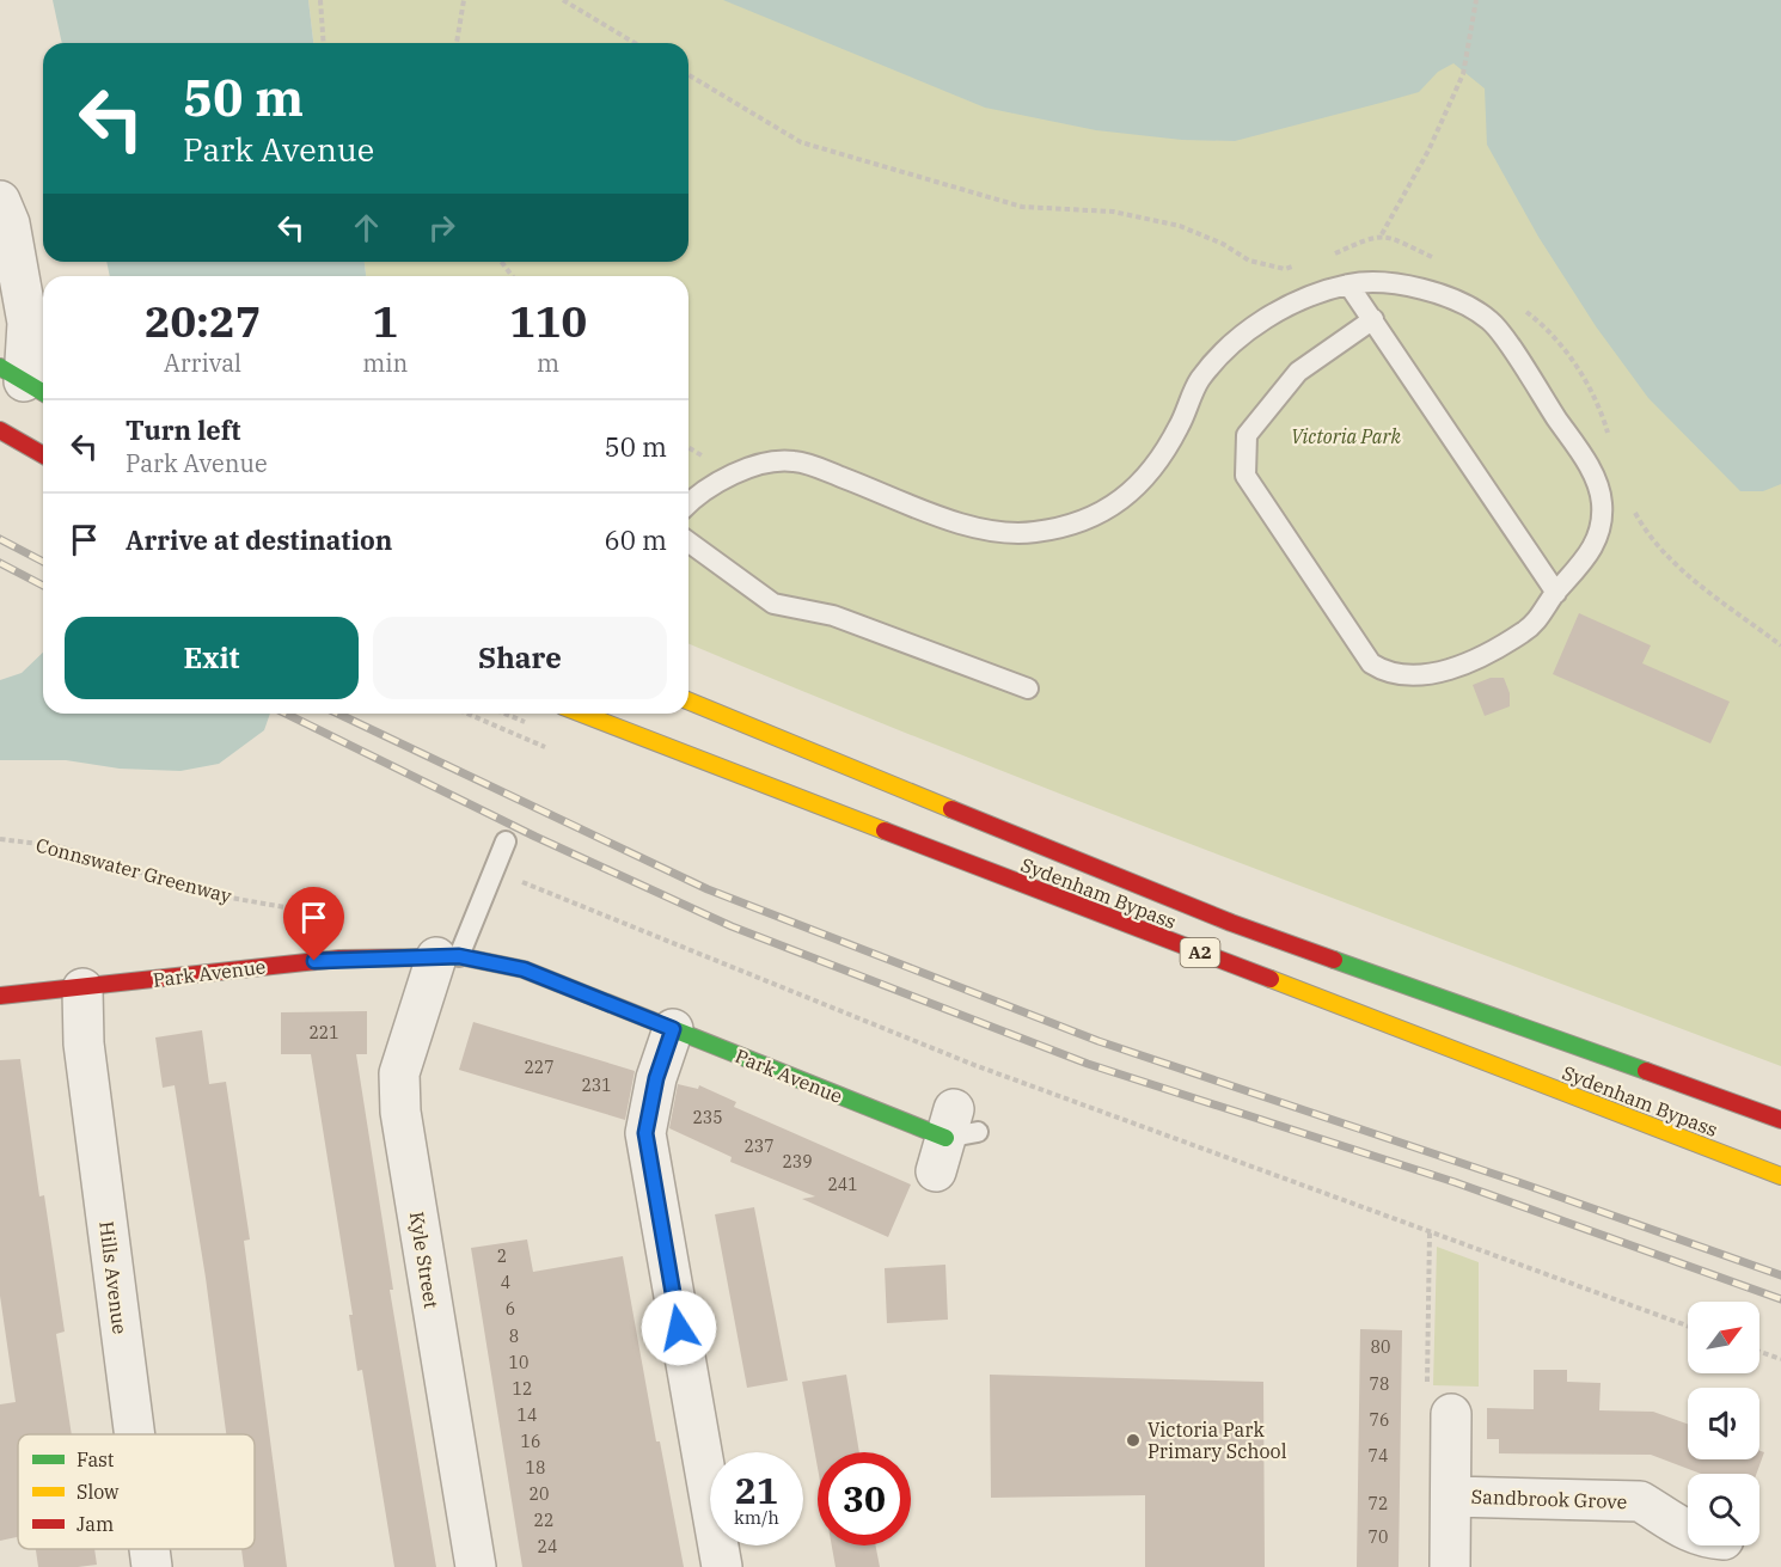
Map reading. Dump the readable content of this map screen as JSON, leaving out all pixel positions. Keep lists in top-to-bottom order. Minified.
{"streets":{"main road":["Sydenham Bypass","A2","Park Avenue"],"street":["Kyle Street","Hills Avenue","Sandbrook Grove"],"path":["Connswater Greenway"]},"crossings":[["Park Avenue","Kyle Street"],["Park Avenue","Hills Avenue"]],"parks":["Victoria Park"],"places":["Victoria Park Primary School"],"house_numbers":["221","227","231","235","237","239","241","2","4","6","8","80","10","78","12","14","76","16","74","18","20","72","22","70","24"],"legend":["Fast","Slow","Jam"],"north":"top right","page":{"turn":["50 m","Park Avenue"],"eta":["20:27","Arrival","1","min","110","m"],"list":[{"name":"Turn left","note":"Park Avenue","value":"50 m"},{"name":"Arrive at destination","value":"60 m"}],"buttons":["Exit","Share"],"speed":"21 km/h","limit":"30"}}
